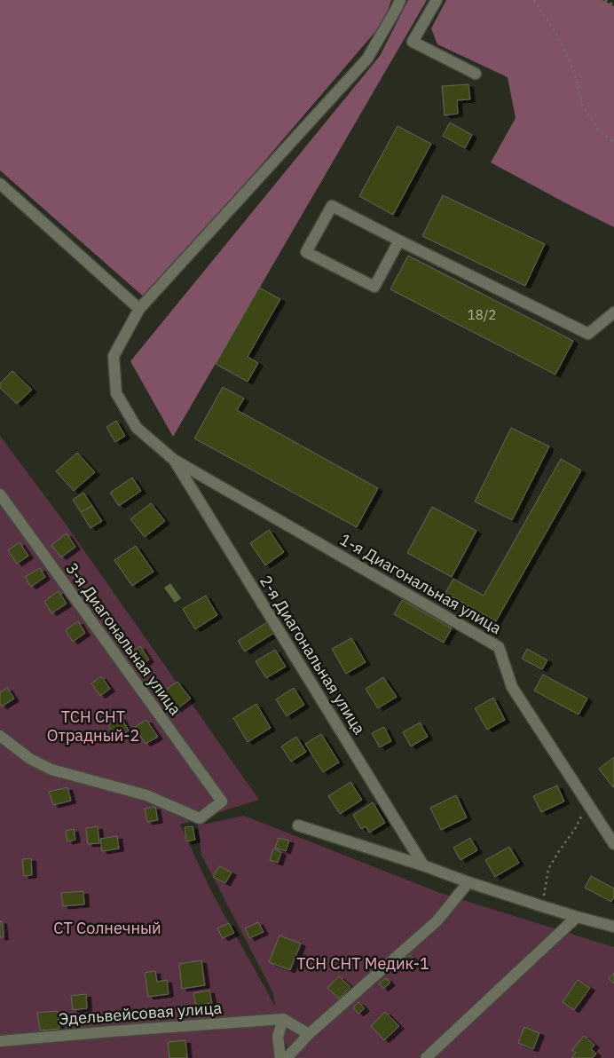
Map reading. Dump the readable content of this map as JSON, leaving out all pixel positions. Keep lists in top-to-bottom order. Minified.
{"streets":{"street":["1-я Диагональная улица","3-я Диагональная улица","2-я Диагональная улица","Эдельвейсовая улица"]},"crossings":[["1-я Диагональная улица","2-я Диагональная улица"]],"parks":["ТСН СНТ Отрадный-2","СТ Солнечный","ТСН СНТ Медик-1"],"house_numbers":["18/2"]}
